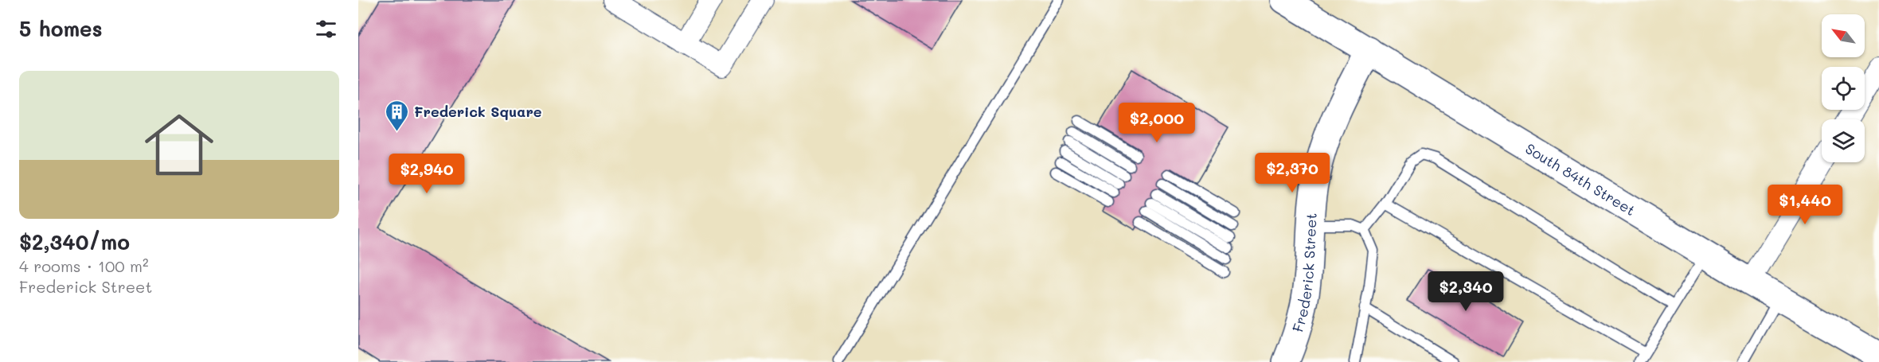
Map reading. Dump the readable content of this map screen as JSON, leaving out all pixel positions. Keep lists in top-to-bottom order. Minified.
{"streets":{"main road":["South 84th Street","Frederick Street"]},"crossings":[["South 84th Street","Frederick Street"]],"places":{"building":["Frederick Square"]},"north":"top left","page":{"heading":"5 homes","list":[{"name":"$2,340/mo","note":"4 rooms · 100 m² · Frederick Street"}],"price":["$2,000","$2,370","$2,940","$1,440","$2,340"]}}
